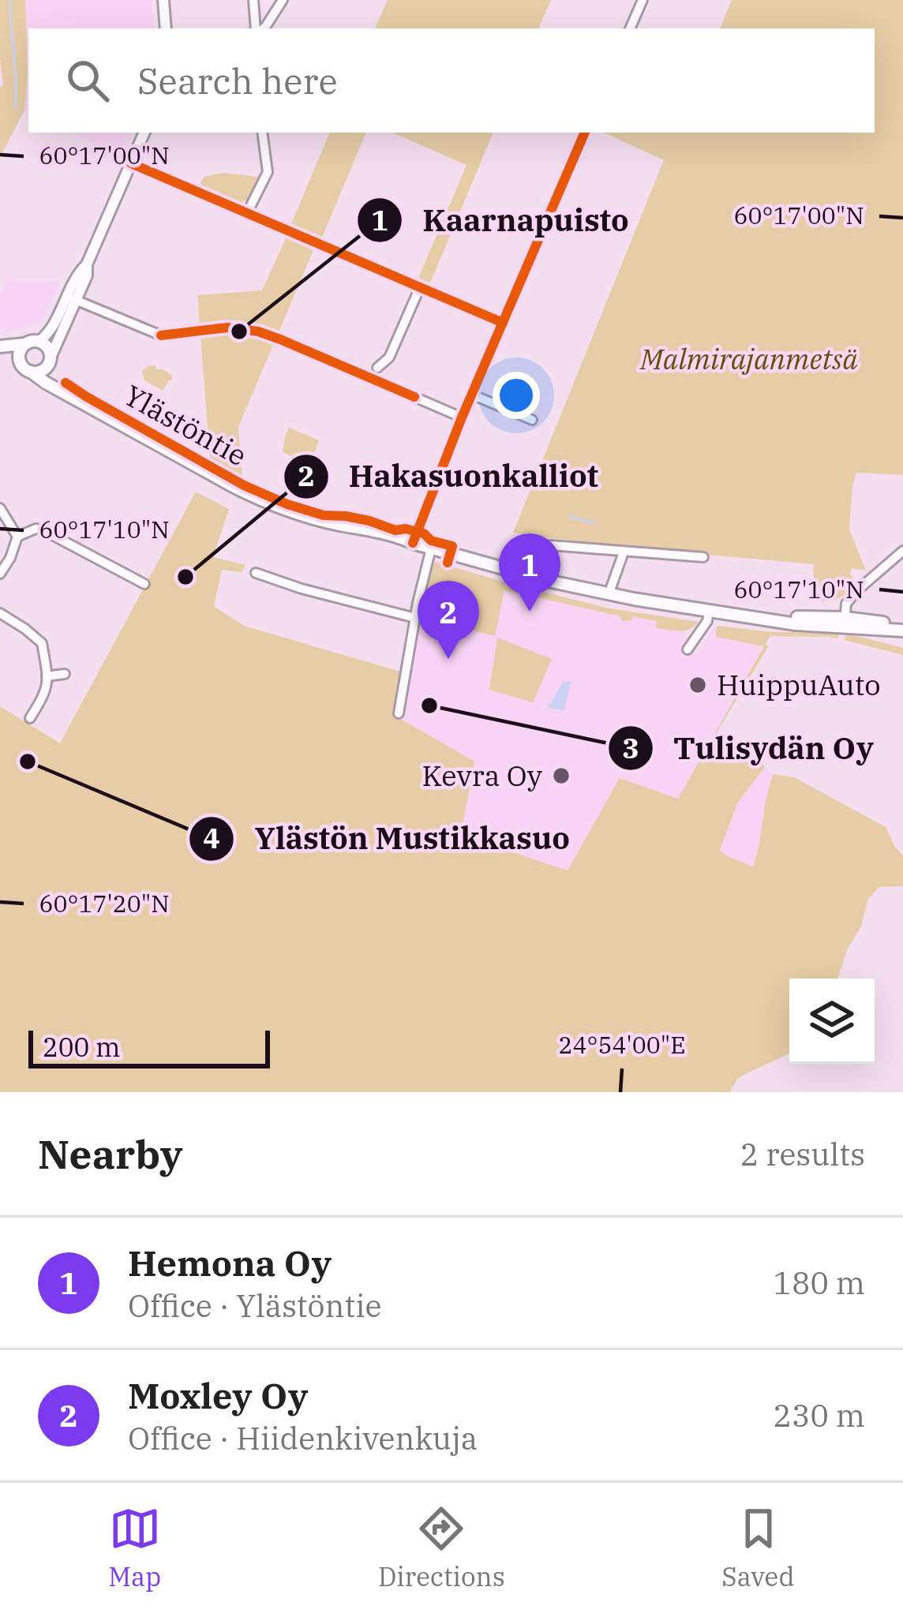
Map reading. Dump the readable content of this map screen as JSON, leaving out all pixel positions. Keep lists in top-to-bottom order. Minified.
{"streets":{"main road":["Ylästöntie"]},"parks":["Malmirajanmetsä"],"places":["Kaarnapuisto","Hakasuonkalliot","HuippuAuto","Tulisydän Oy","Ylästön Mustikkasuo","Kevra Oy"],"scale_bar":"200 m","page":{"search":"Search here","pins":["1","2"],"scale":"200 m","heading":["Nearby","2 results"],"list":[{"mark":"1","name":"Hemona Oy","note":"Office · Ylästöntie","value":"180 m"},{"mark":"2","name":"Moxley Oy","note":"Office · Hiidenkivenkuja","value":"230 m"}],"nav":["Map","Directions","Saved"]},"coordinates":["60°17'00\"N","60°17'10\"N","60°17'20\"N","24°54'00\"E"]}
